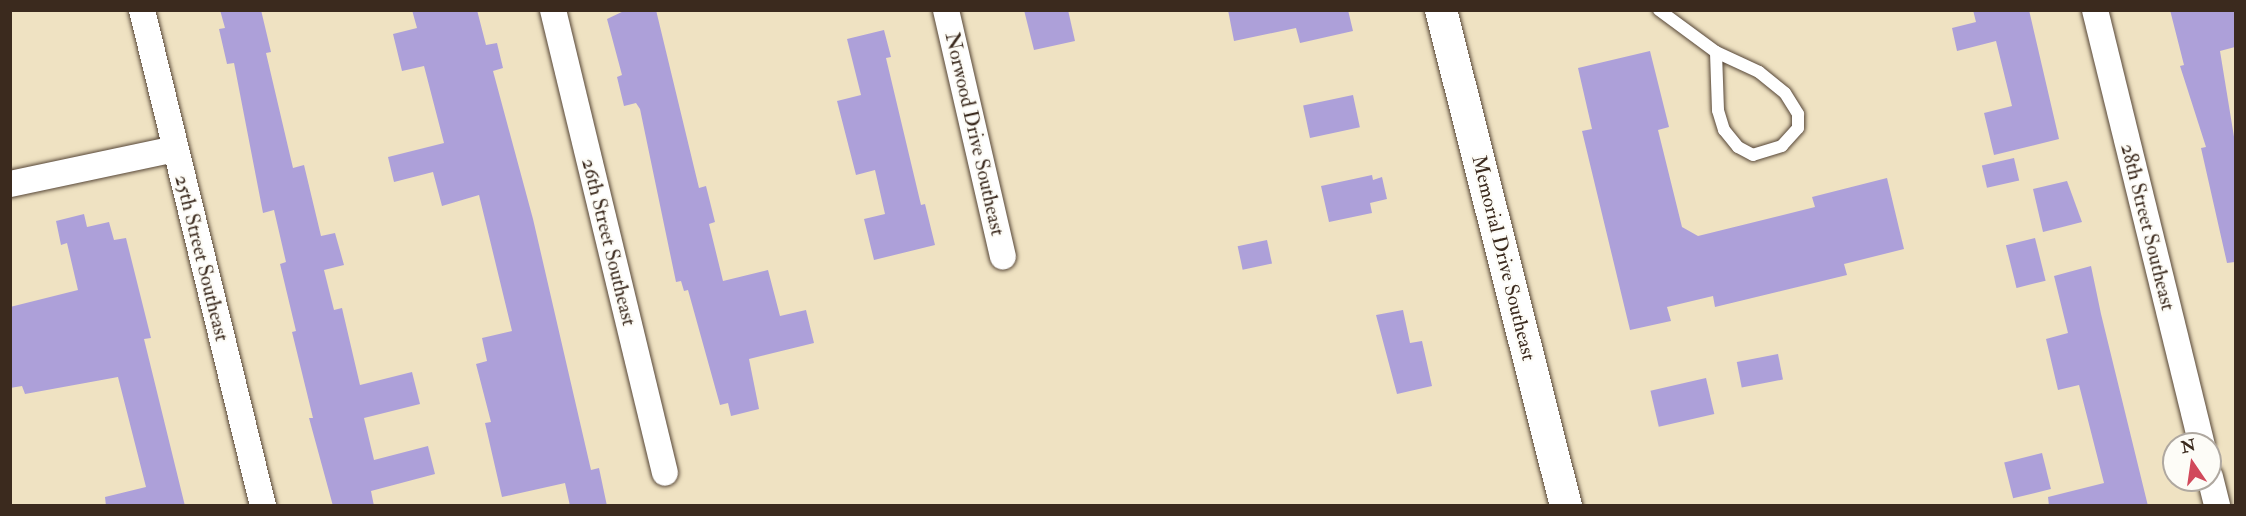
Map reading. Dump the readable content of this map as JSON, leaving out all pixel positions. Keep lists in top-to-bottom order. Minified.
{"streets":{"street":["Norwood Drive Southeast","28th Street Southeast","26th Street Southeast","25th Street Southeast","Memorial Drive Southeast"]},"north":"top"}
